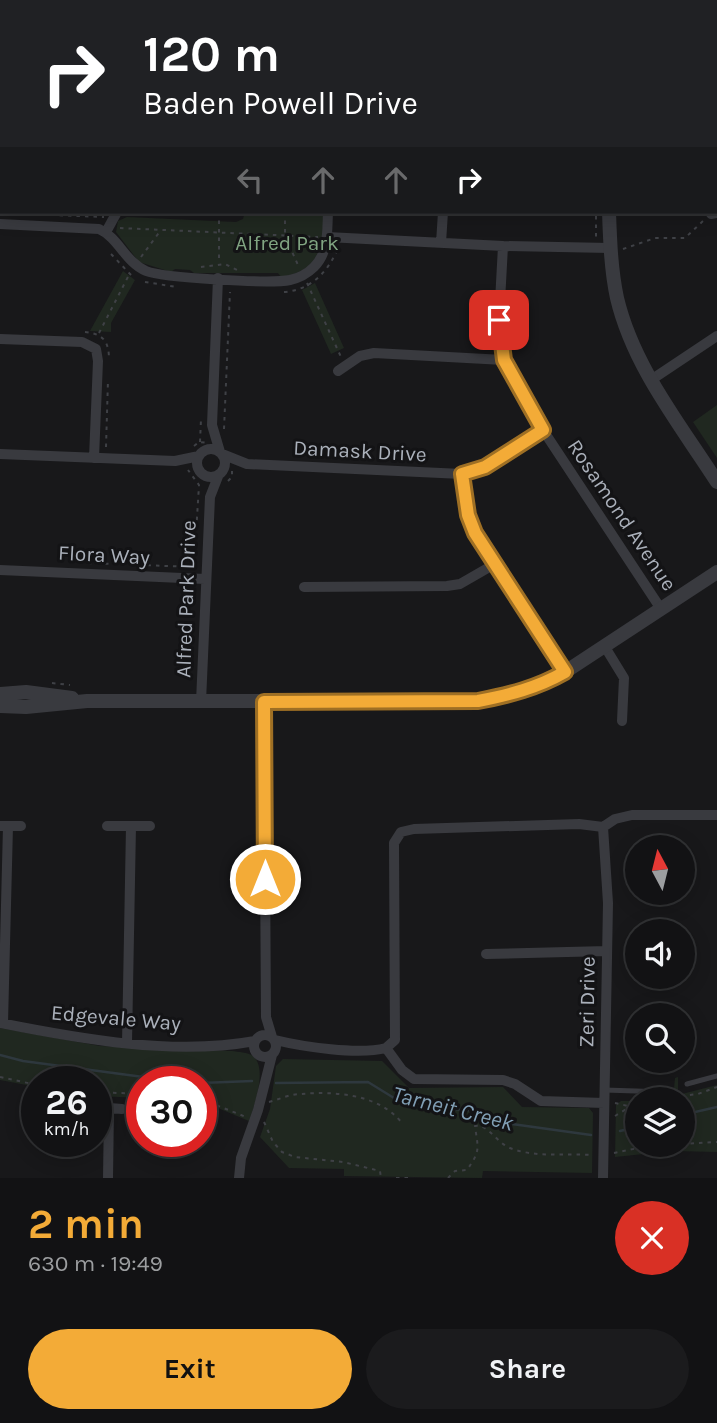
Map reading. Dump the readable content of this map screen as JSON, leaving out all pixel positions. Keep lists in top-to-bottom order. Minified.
{"streets":{"street":["Damask Drive","Rosamond Avenue","Flora Way","Alfred Park Drive","Zeri Drive","Edgevale Way"]},"crossings":[["Damask Drive","Rosamond Avenue"],["Damask Drive","Alfred Park Drive"],["Flora Way","Alfred Park Drive"]],"water":["Tarneit Creek"],"parks":["Alfred Park"],"north":"top","page":{"turn":["120 m","Baden Powell Drive"],"speed":"26 km/h","limit":"30","heading":["2 min","630 m · 19:49"],"buttons":["Exit","Share"]}}
